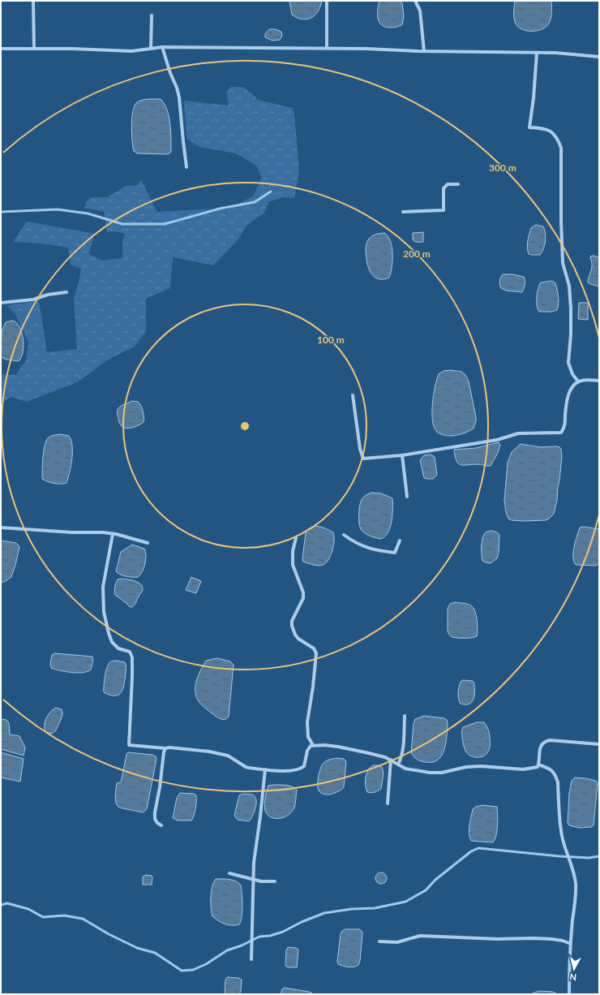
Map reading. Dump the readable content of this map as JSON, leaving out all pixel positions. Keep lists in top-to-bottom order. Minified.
{"north":"bottom","rings":["300 m","200 m","100 m"]}
